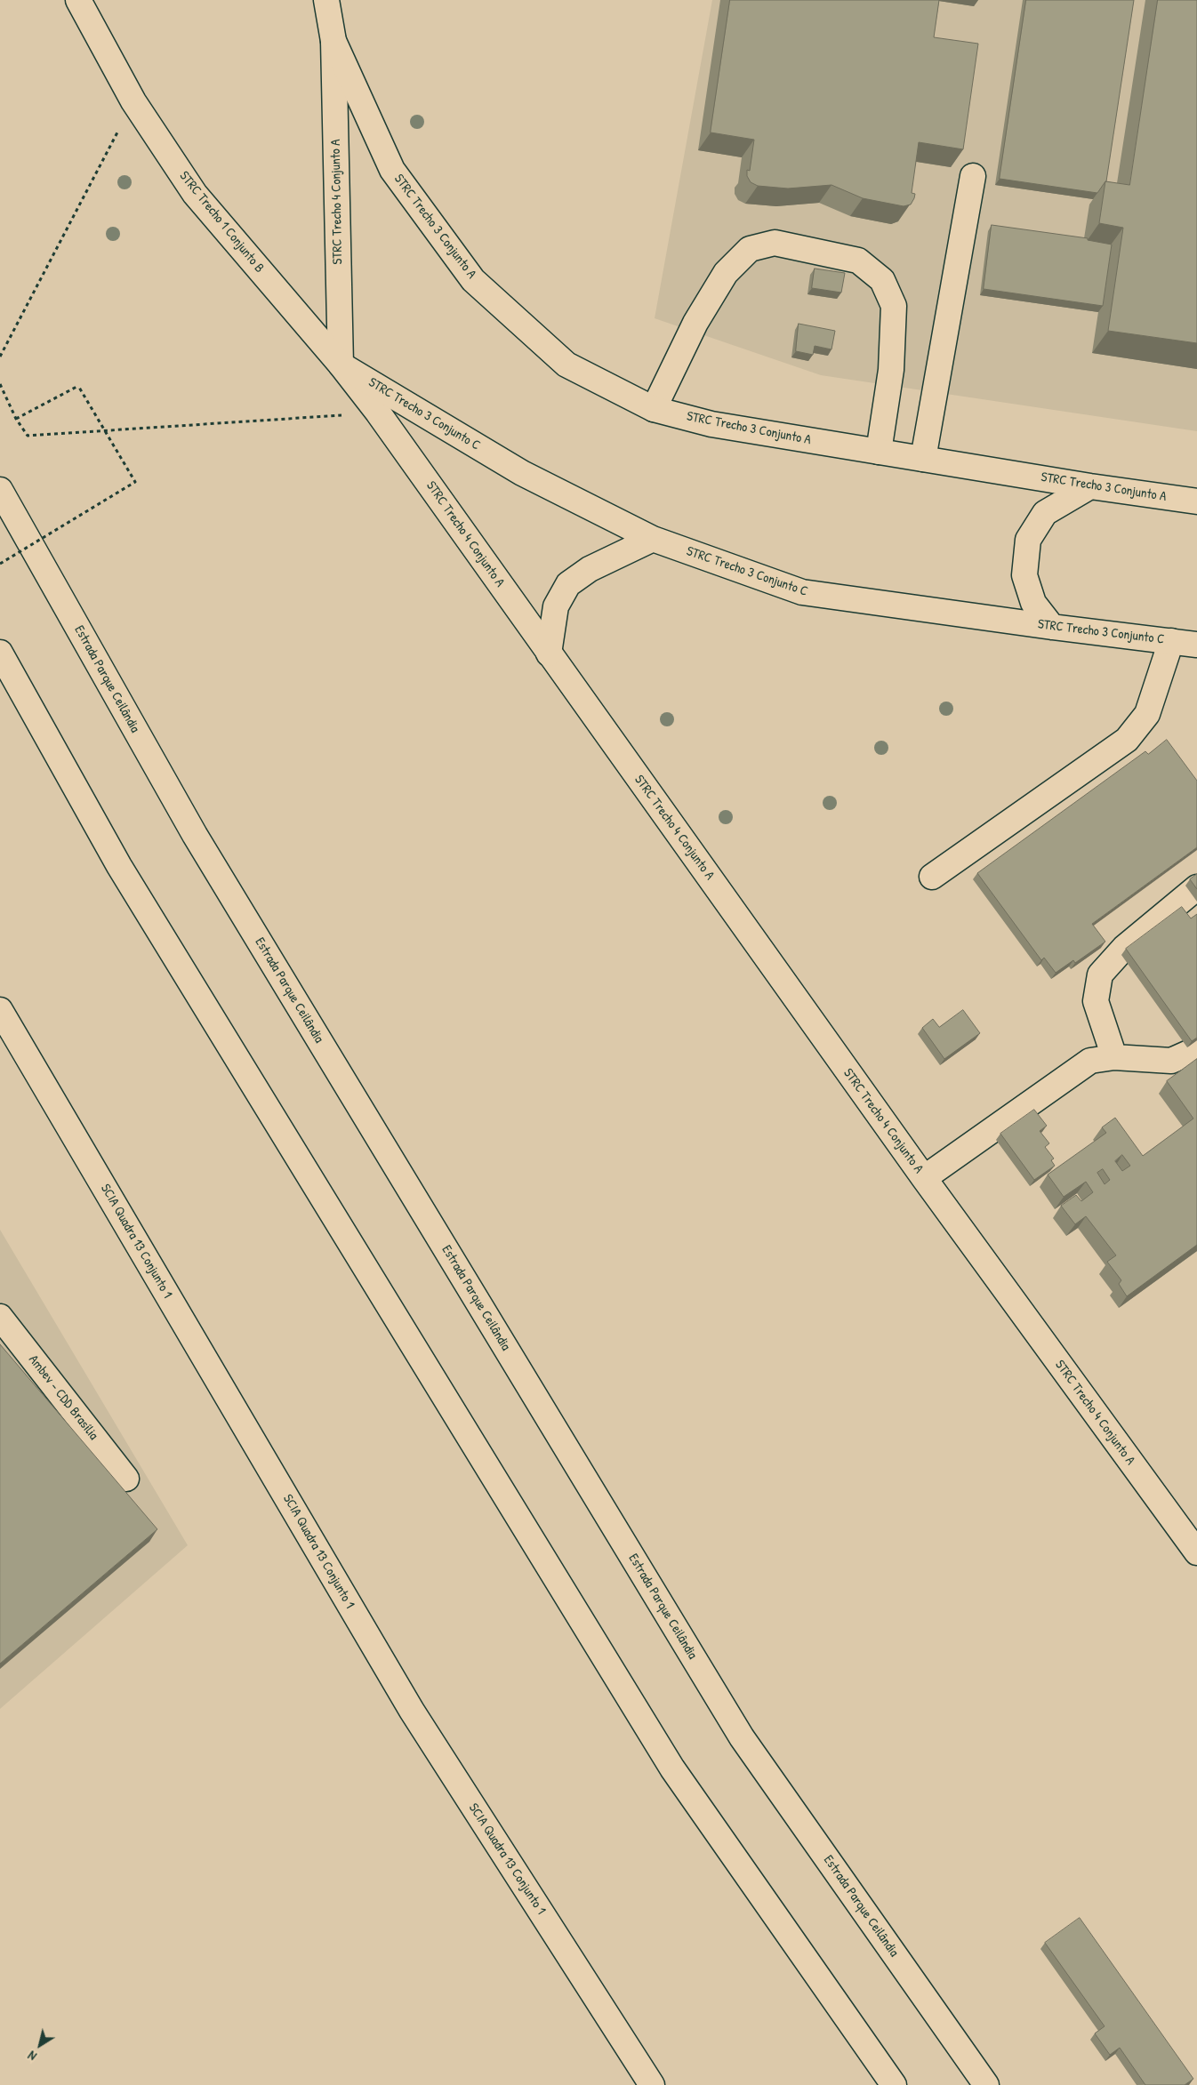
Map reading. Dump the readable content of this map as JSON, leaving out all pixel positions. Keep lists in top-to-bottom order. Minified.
{"streets":{"main road":["STRC Trecho 4 Conjunto A","STRC Trecho 1 Conjunto B","STRC Trecho 3 Conjunto A","STRC Trecho 3 Conjunto C","Estrada Parque Ceilândia","SCIA Quadra 13 Conjunto 1","Ambev - CDD Brasília"]},"crossings":[["STRC Trecho 4 Conjunto A","STRC Trecho 1 Conjunto B"],["STRC Trecho 4 Conjunto A","STRC Trecho 3 Conjunto A"],["STRC Trecho 4 Conjunto A","STRC Trecho 3 Conjunto C"],["STRC Trecho 1 Conjunto B","STRC Trecho 3 Conjunto C"]],"north":"bottom left"}
